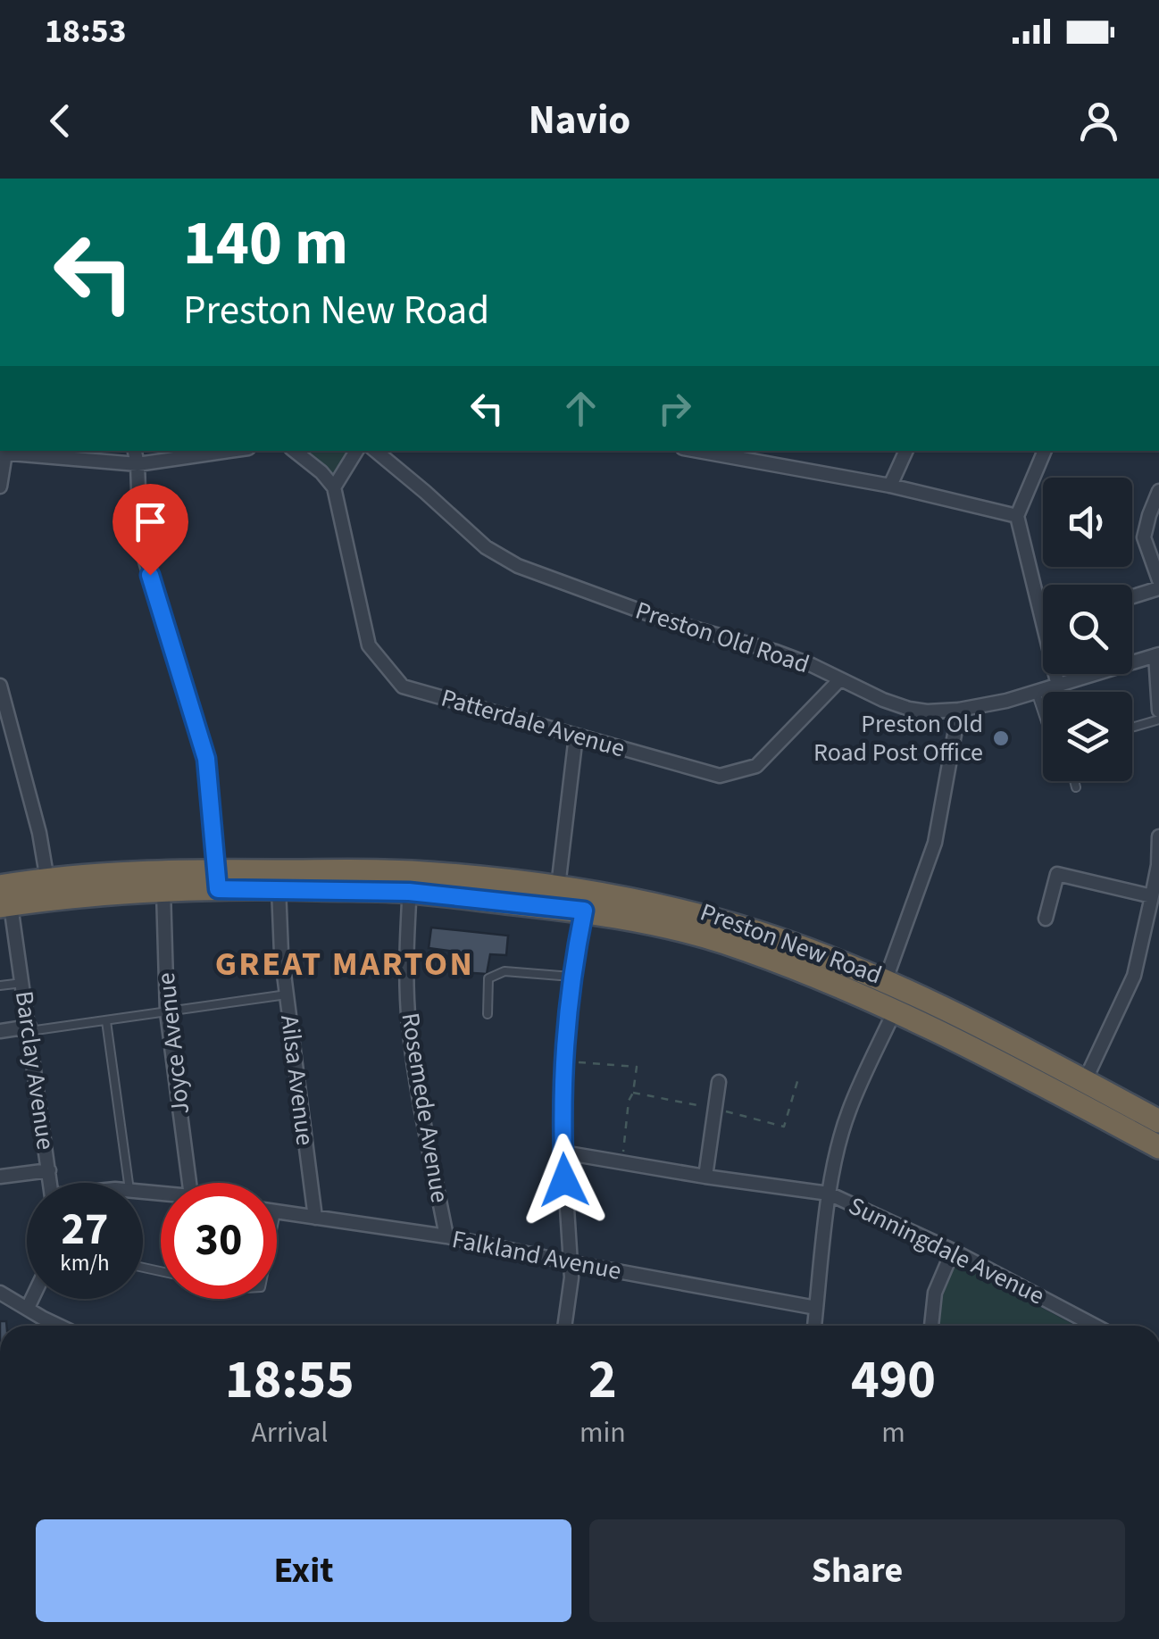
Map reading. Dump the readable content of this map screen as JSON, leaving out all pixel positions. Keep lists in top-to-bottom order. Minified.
{"streets":{"highway":["Preston New Road"],"street":["Preston Old Road","Patterdale Avenue","Joyce Avenue","Barclay Avenue","Ailsa Avenue","Rosemede Avenue","Sunningdale Avenue","Falkland Avenue"]},"crossings":[["Preston Old Road","Patterdale Avenue"],["Preston New Road","Joyce Avenue"],["Preston New Road","Barclay Avenue"],["Preston New Road","Ailsa Avenue"],["Preston New Road","Rosemede Avenue"],["Ailsa Avenue","Falkland Avenue"],["Rosemede Avenue","Falkland Avenue"]],"districts":["GREAT MARTON"],"places":["Preston Old Road Post Office"],"page":{"status":"18:53","header":"Navio","turn":["140 m","Preston New Road"],"speed":"27 km/h","limit":"30","eta":["18:55","Arrival","2","min","490","m"],"buttons":["Exit","Share"]}}
